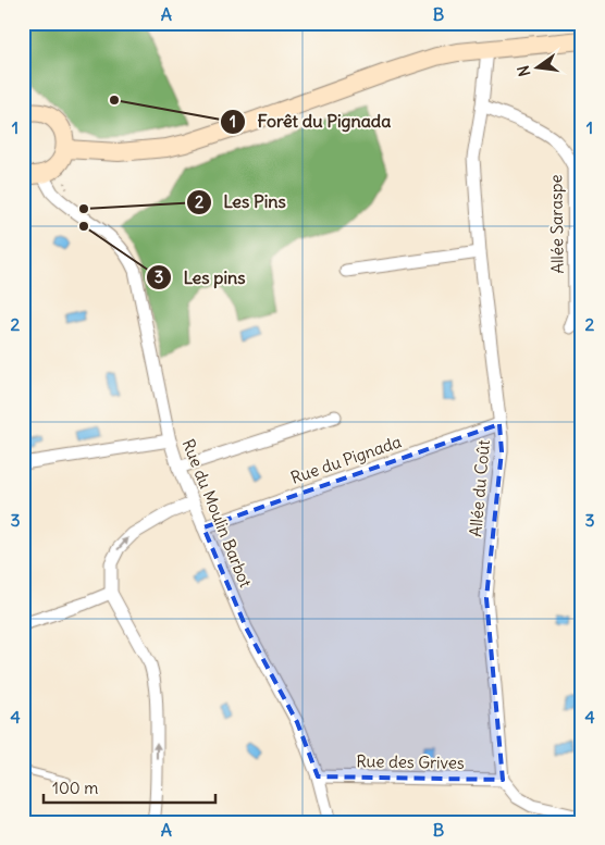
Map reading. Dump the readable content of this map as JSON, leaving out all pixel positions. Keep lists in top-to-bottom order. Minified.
{"streets":{"street":["Allée Saraspe","Rue du Pignada","Allée du Coût","Rue du Moulin Barbot","Rue des Grives"]},"crossings":[["Allée Saraspe","Allée du Coût"],["Rue du Pignada","Allée du Coût"],["Rue du Pignada","Rue du Moulin Barbot"],["Allée du Coût","Rue des Grives"],["Rue du Moulin Barbot","Rue des Grives"]],"places":["Forêt du Pignada","Les Pins","Les pins"],"scale_bar":"100 m","north":"left","grid":{"columns":["A","B"],"rows":["1","2","3","4"]}}
